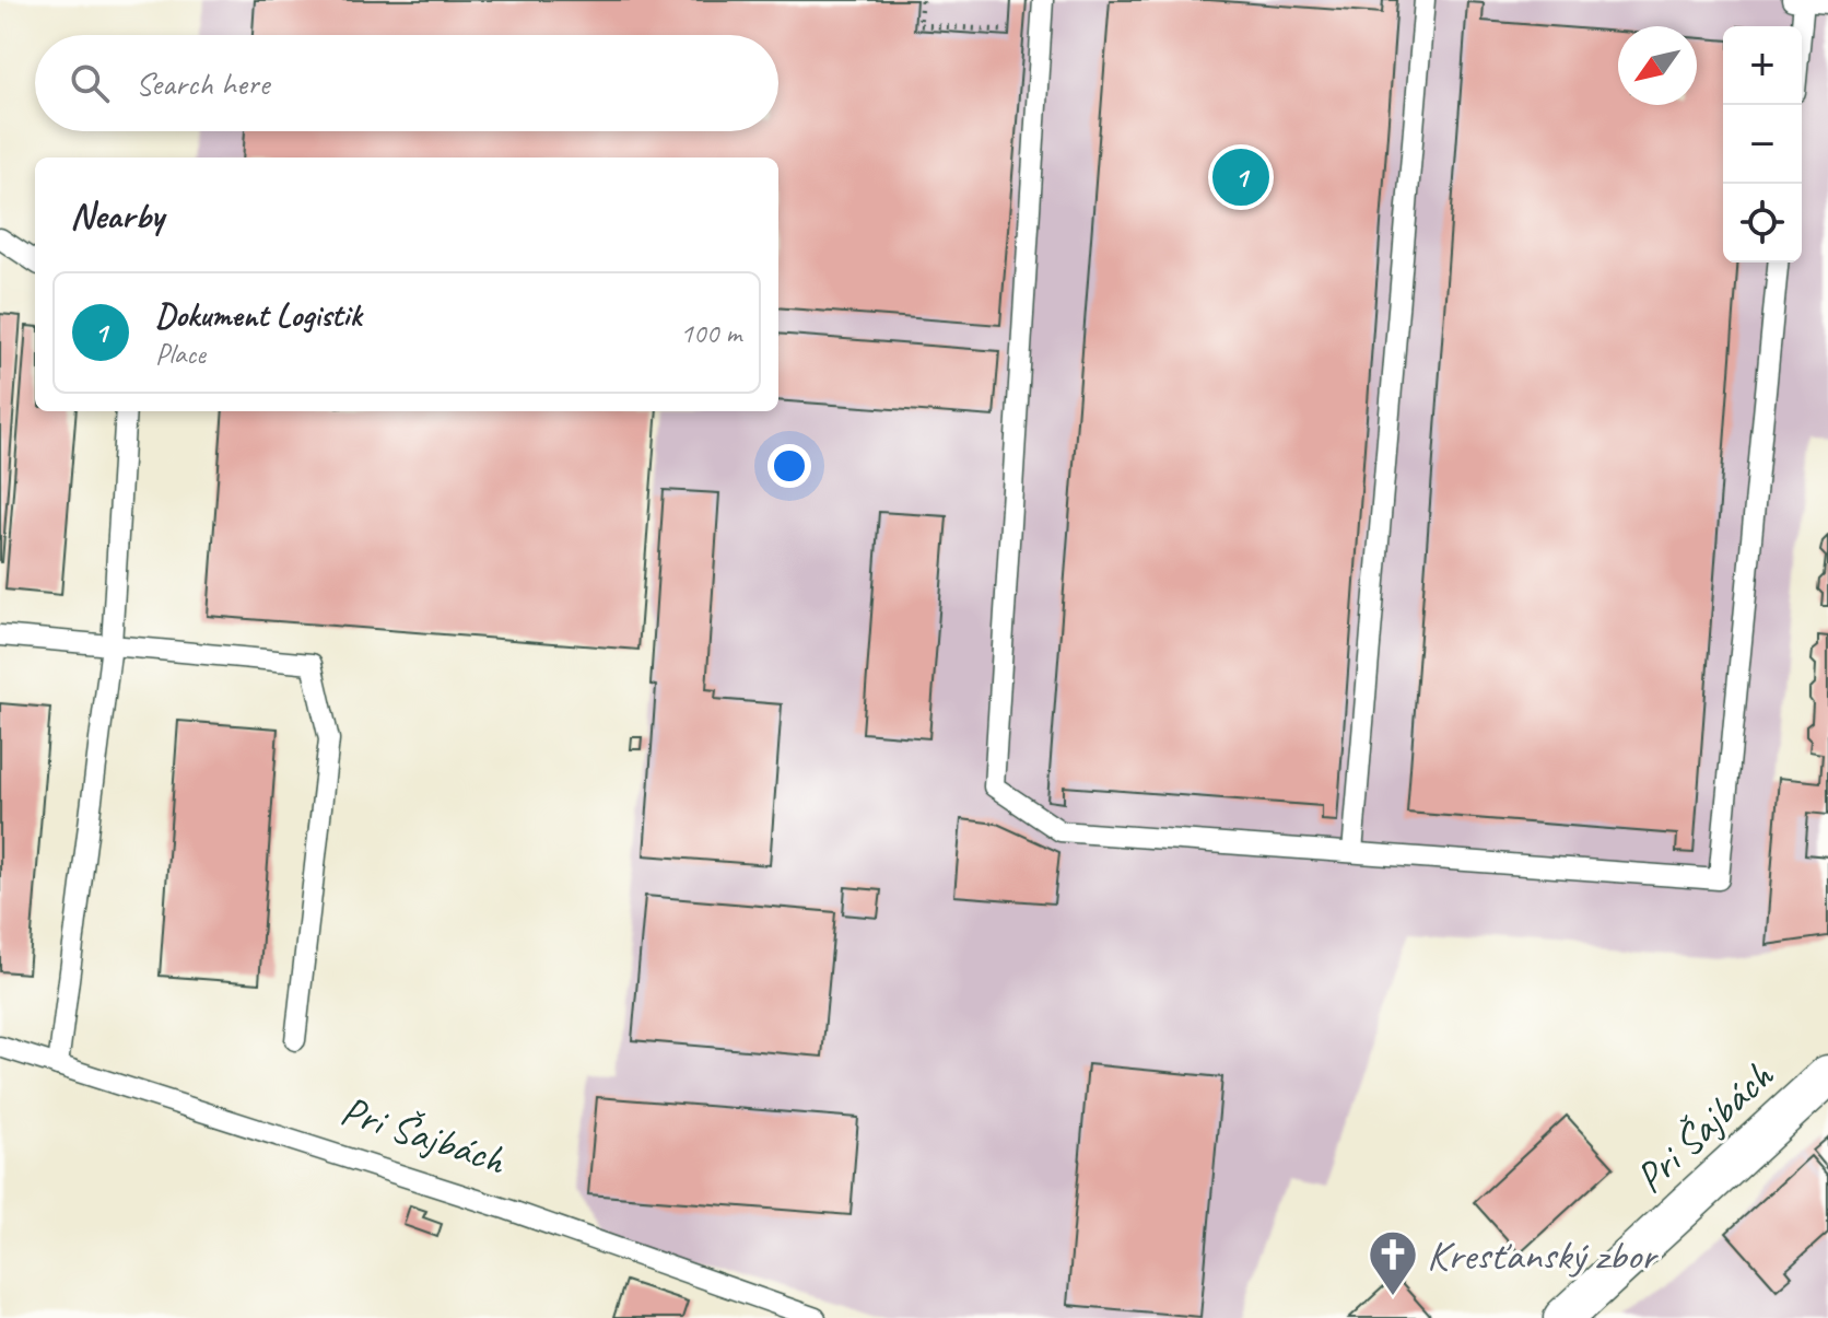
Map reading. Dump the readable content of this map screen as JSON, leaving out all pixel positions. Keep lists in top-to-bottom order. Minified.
{"streets":{"street":["Pri Šajbách"]},"places":{"church":["Kresťanský zbor"]},"north":"bottom left","page":{"map_buttons":["+","−"],"search":"Search here","pins":"1","heading":"Nearby","list":[{"mark":"1","name":"Dokument Logistik","note":"Place","value":"100 m"}]}}
